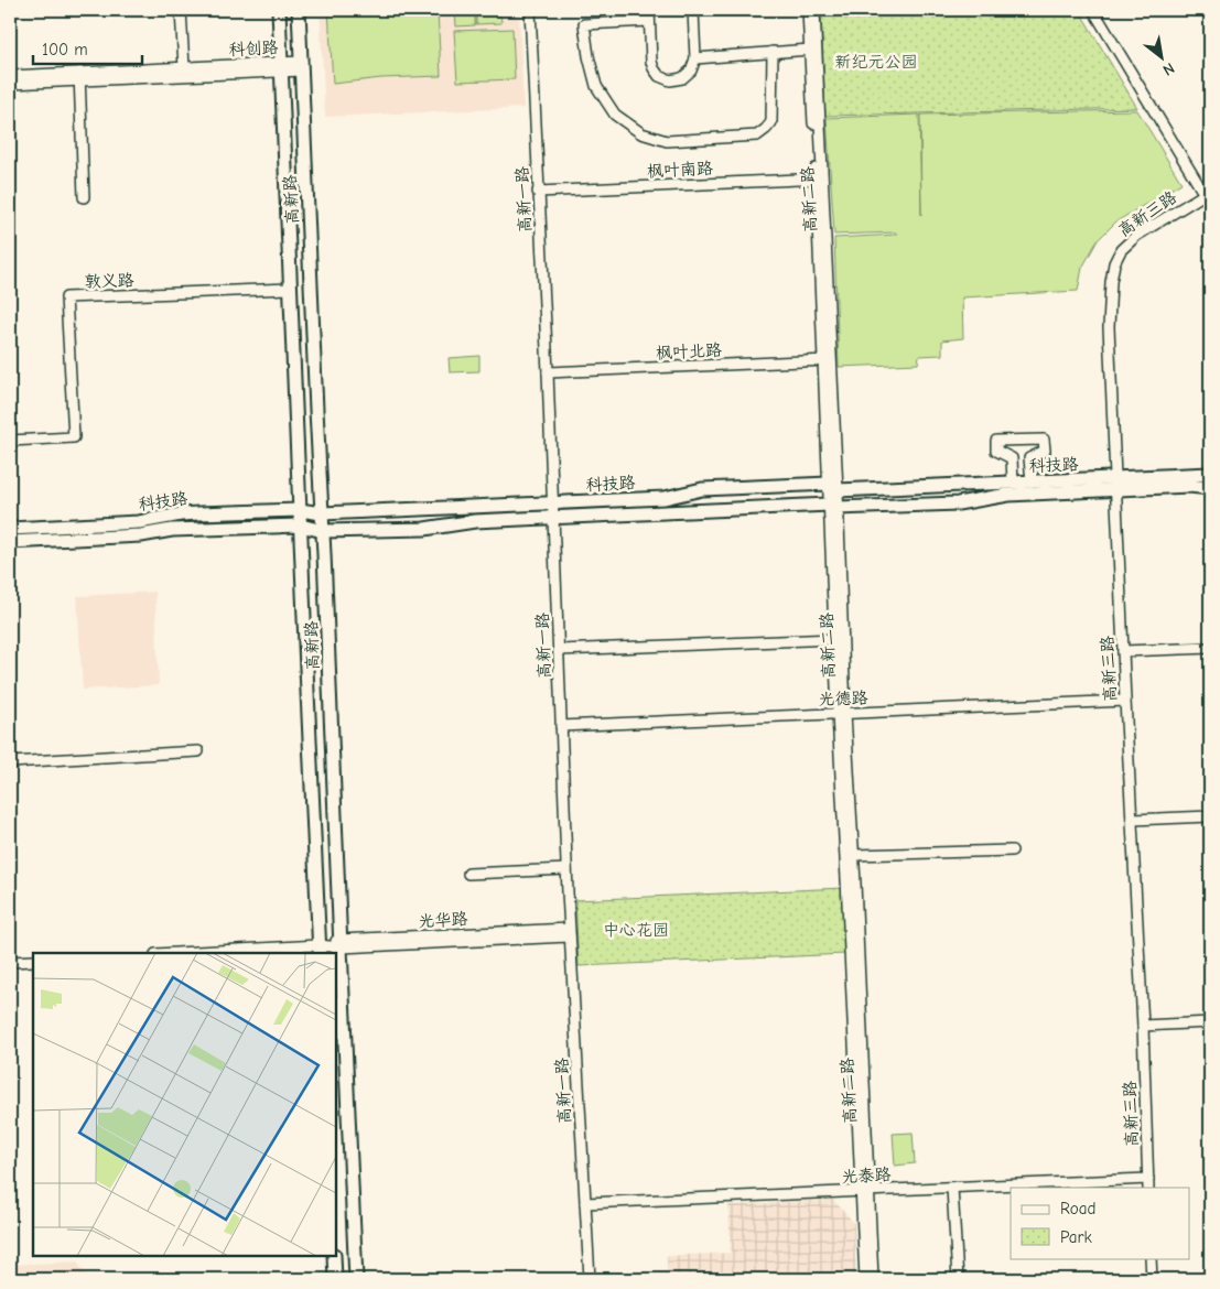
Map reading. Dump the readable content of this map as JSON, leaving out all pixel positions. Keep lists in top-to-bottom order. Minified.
{"streets":{"main road":["高新路","科技路"],"street":["科创路","枫叶南路","高新一路","高新二路","高新三路","敦义路","枫叶北路","光德路","光华路","光泰路"]},"crossings":[["科创路","高新路"],["枫叶南路","高新一路"],["枫叶南路","高新二路"],["高新路","敦义路"],["高新路","科技路"],["高新路","光华路"],["高新一路","枫叶北路"],["高新一路","科技路"],["高新一路","光德路"],["高新一路","光华路"],["高新一路","光泰路"],["高新二路","枫叶北路"],["高新二路","科技路"],["高新二路","光德路"],["高新二路","光泰路"],["高新三路","科技路"],["高新三路","光德路"],["高新三路","光泰路"]],"parks":["新纪元公园","中心花园"],"legend":["Road","Park"],"scale_bar":"100 m","north":"bottom right"}
